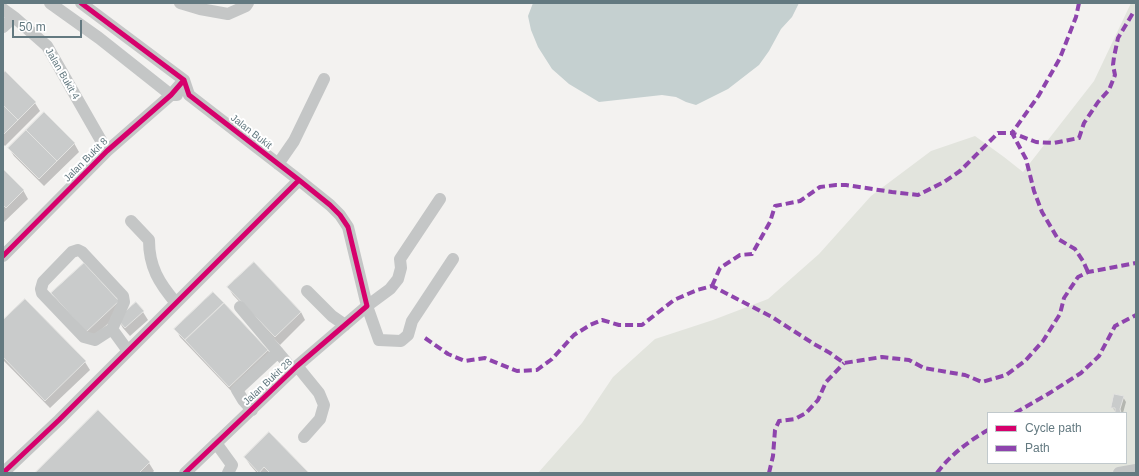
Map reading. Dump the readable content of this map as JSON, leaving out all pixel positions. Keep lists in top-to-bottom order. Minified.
{"streets":{"street":["Jalan Bukit 4","Jalan Bukit","Jalan Bukit 8","Jalan Bukit 28"]},"crossings":[["Jalan Bukit 4","Jalan Bukit 8"],["Jalan Bukit","Jalan Bukit 28"]],"legend":["Cycle path","Path"],"scale_bar":"50 m"}
